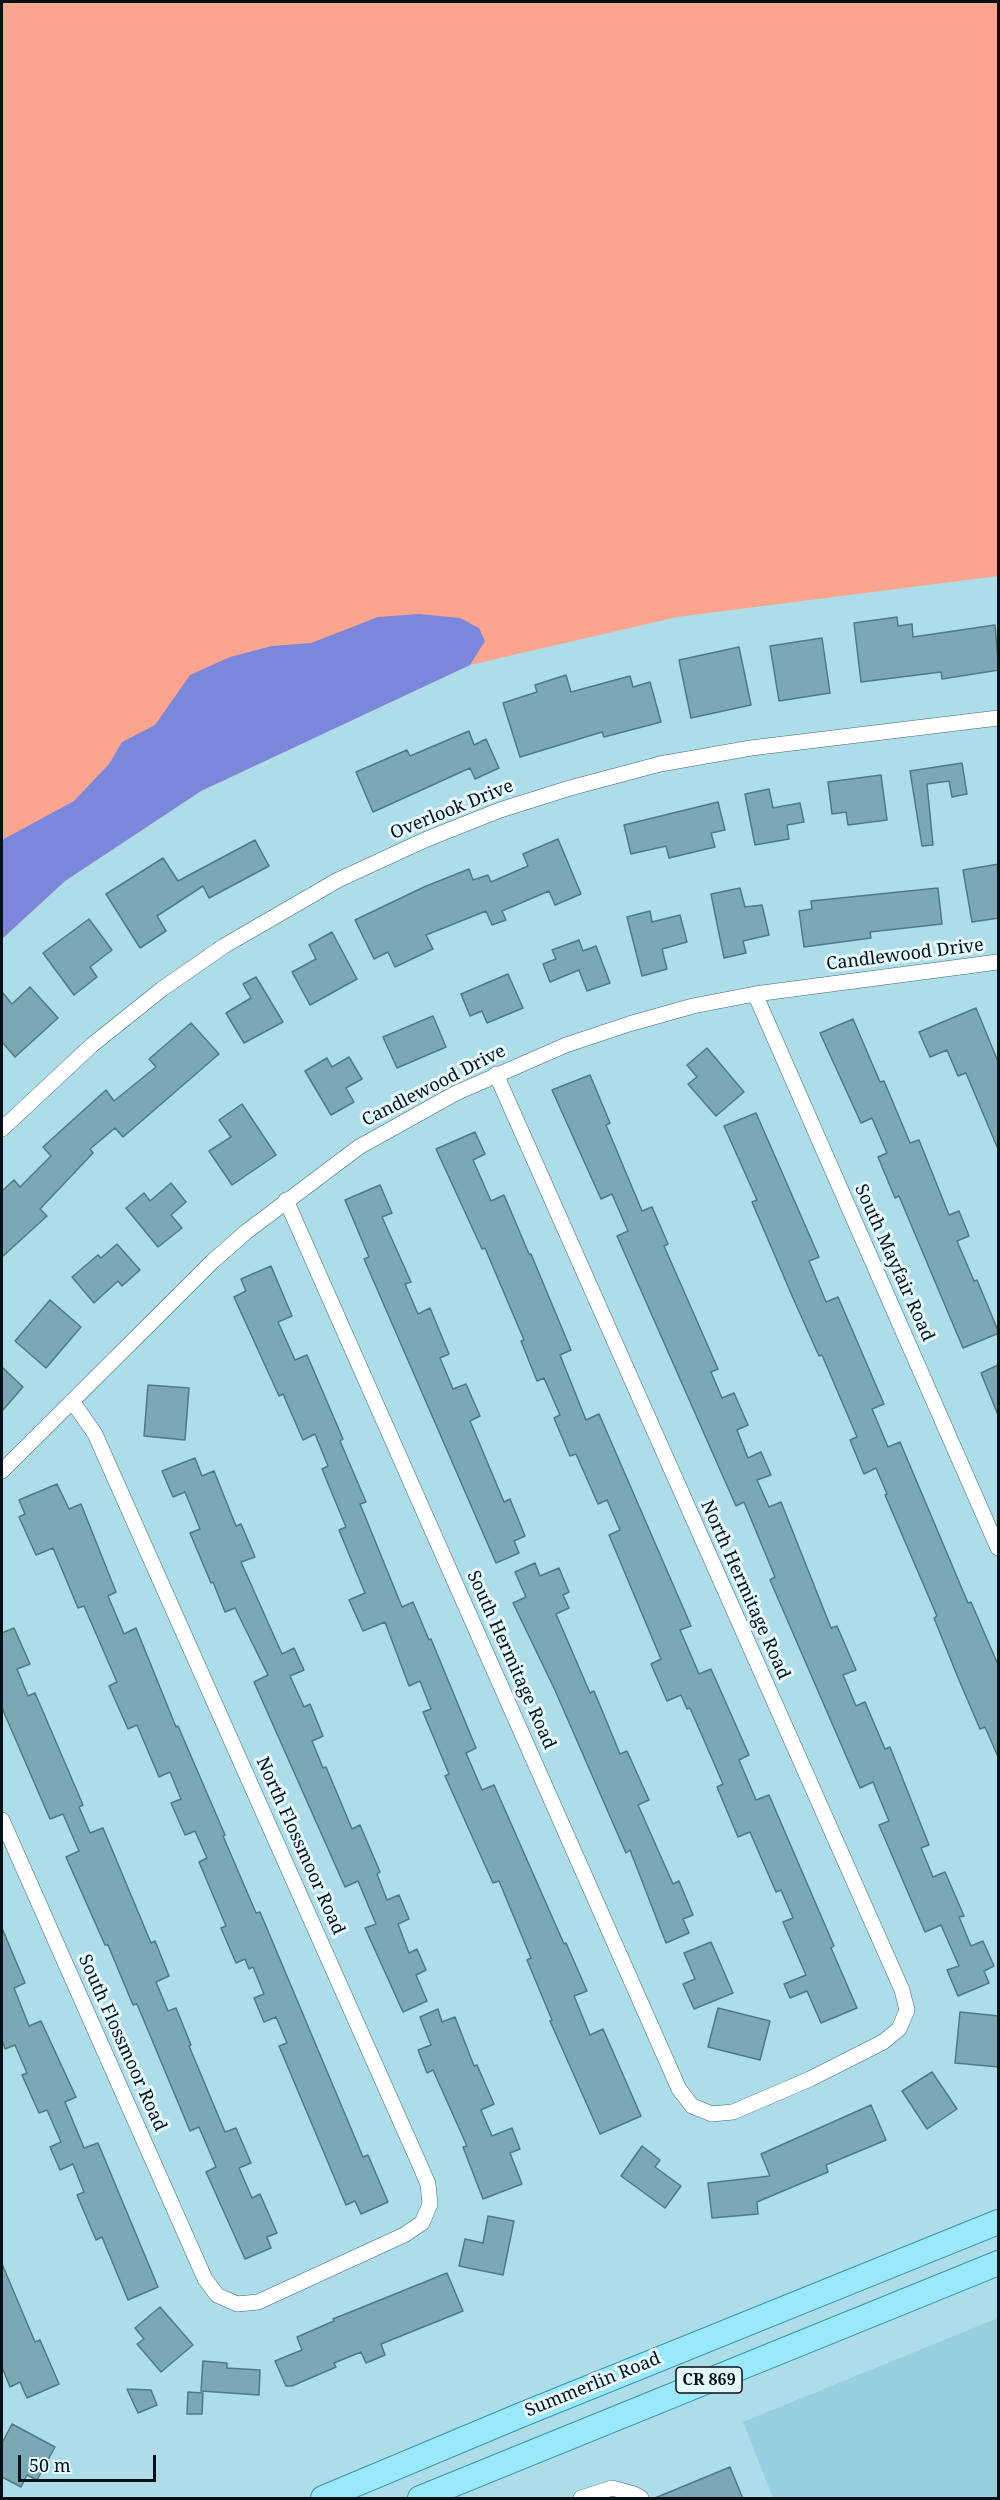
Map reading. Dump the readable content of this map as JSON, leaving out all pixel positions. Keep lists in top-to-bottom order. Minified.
{"streets":{"main road":["CR 869","Summerlin Road"],"street":["Overlook Drive","Candlewood Drive","South Mayfair Road","North Hermitage Road","South Hermitage Road","North Flossmoor Road","South Flossmoor Road"]},"crossings":[["Candlewood Drive","South Mayfair Road"],["Candlewood Drive","North Hermitage Road"],["Candlewood Drive","South Hermitage Road"],["Candlewood Drive","North Flossmoor Road"],["North Hermitage Road","South Hermitage Road"],["North Flossmoor Road","South Flossmoor Road"]],"scale_bar":"50 m"}
